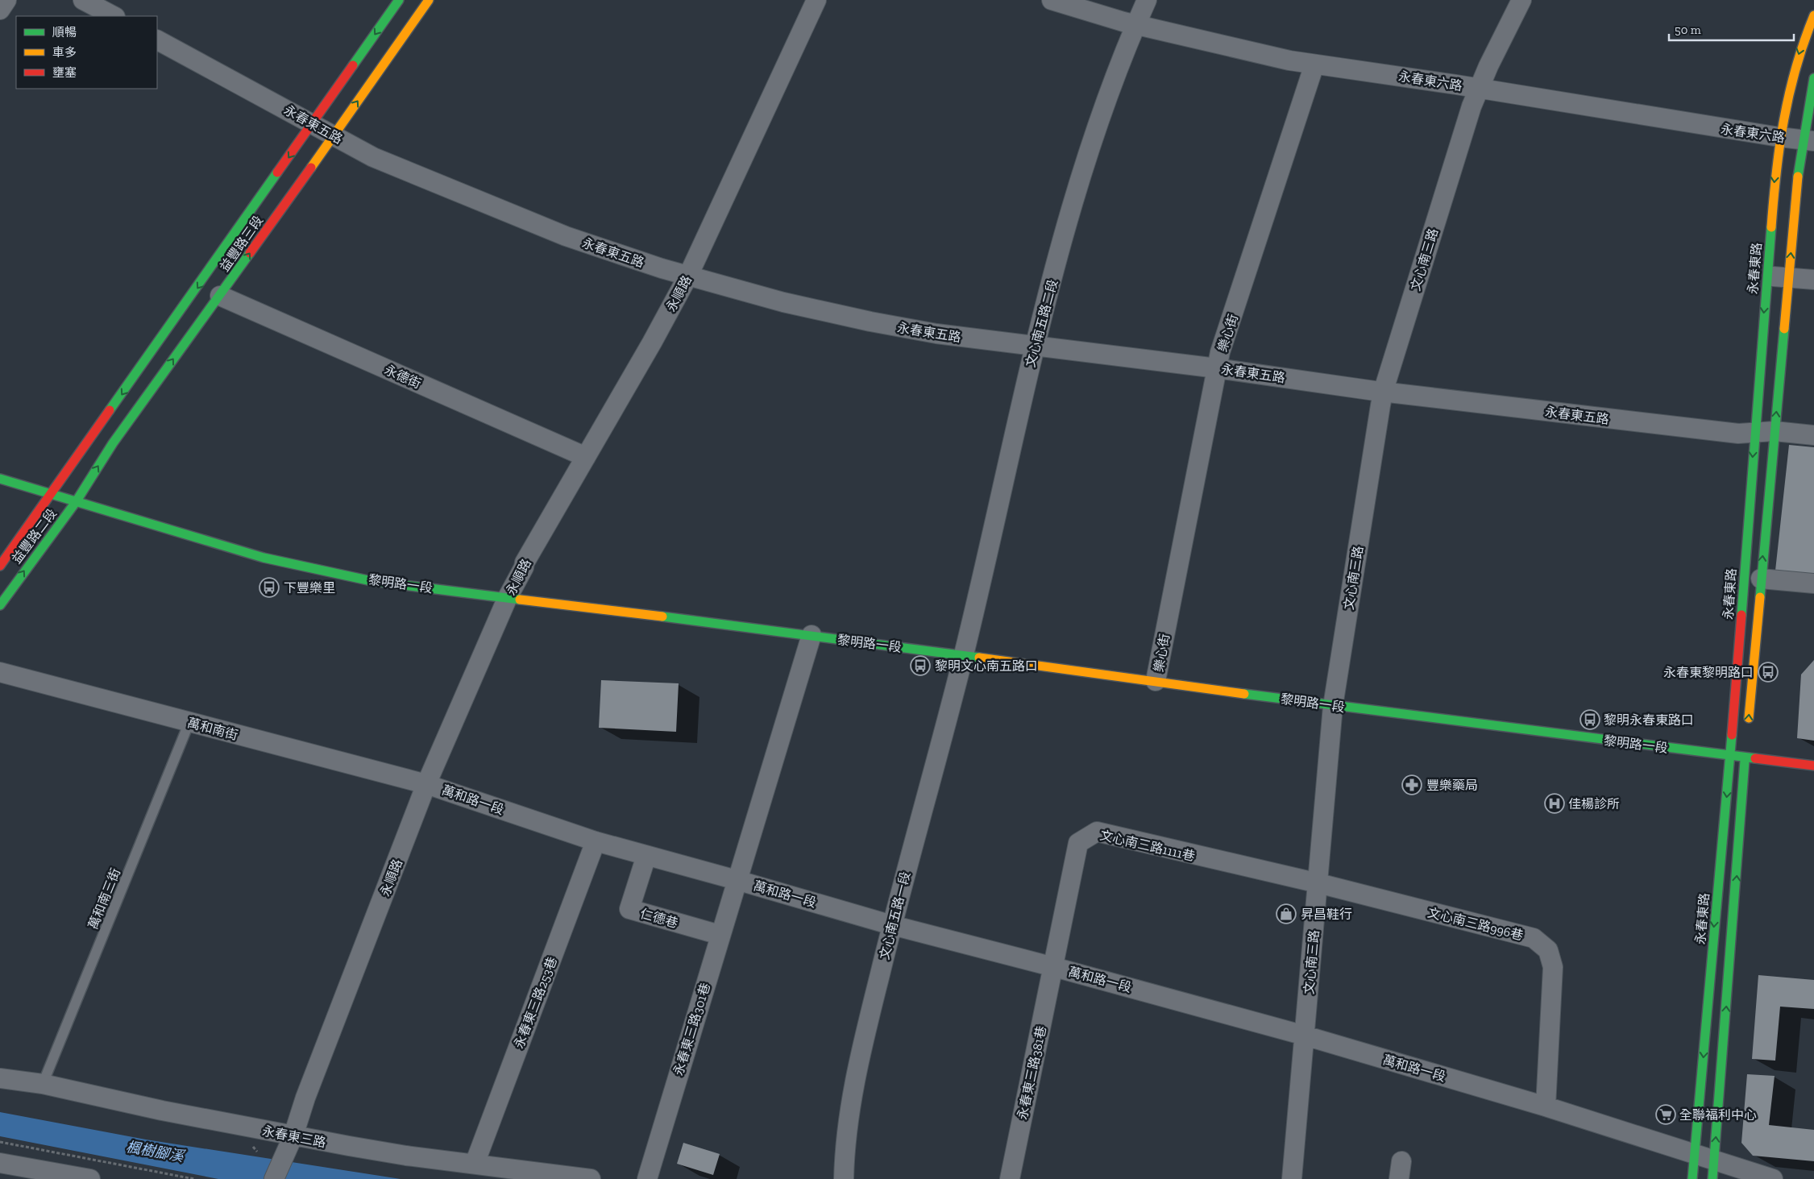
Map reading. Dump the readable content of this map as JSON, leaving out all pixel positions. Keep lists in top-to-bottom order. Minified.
{"streets":{"street":["永春東六路","永春東五路","益豐路三段","文心南三路","永春東路","永順路","文心南五路二段","樂心街","永德街","益豐路二段","黎明路一段","萬和南街","萬和路一段","文心南三路1111巷","文心南五路一段","仁德巷","文心南三路996巷","永春東三路253巷","永春東三路301巷","永春東三路381巷","永春東三路"],"lane":["萬和南三街"]},"crossings":[["永春東六路","文心南三路"],["永春東六路","永春東路"],["永春東六路","文心南五路二段"],["永春東六路","樂心街"],["永春東五路","益豐路三段"],["永春東五路","文心南三路"],["永春東五路","永春東路"],["永春東五路","永順路"],["永春東五路","文心南五路二段"],["永春東五路","樂心街"],["益豐路三段","永德街"],["益豐路三段","益豐路二段"],["益豐路三段","黎明路一段"],["文心南三路","黎明路一段"],["文心南三路","萬和路一段"],["文心南三路","文心南三路1111巷"],["文心南三路","文心南三路996巷"],["永春東路","黎明路一段"],["永春東路","萬和路一段"],["永順路","永德街"],["永順路","黎明路一段"],["永順路","萬和南街"],["永順路","萬和路一段"],["永順路","永春東三路"],["文心南五路二段","黎明路一段"],["文心南五路二段","文心南五路一段"],["樂心街","黎明路一段"],["益豐路二段","黎明路一段"],["黎明路一段","文心南五路一段"],["萬和南街","萬和路一段"],["萬和南街","萬和南三街"],["萬和路一段","文心南三路1111巷"],["萬和路一段","文心南五路一段"],["萬和路一段","仁德巷"],["萬和路一段","文心南三路996巷"],["萬和路一段","永春東三路253巷"],["萬和路一段","永春東三路301巷"],["萬和路一段","永春東三路381巷"],["文心南三路1111巷","文心南三路996巷"],["文心南三路1111巷","永春東三路381巷"],["萬和南三街","永春東三路"],["仁德巷","永春東三路301巷"],["永春東三路253巷","永春東三路"]],"water":["楓樹腳溪"],"places":{"bus stop":["下豐樂里","黎明文心南五路口","永春東黎明路口","黎明永春東路口"],"pharmacy":["豐樂藥局"],"hospital":["佳楊診所"],"shop":["昇昌鞋行"],"supermarket":["全聯福利中心"]},"legend":["順暢","車多","壅塞"],"scale_bar":"50 m"}
